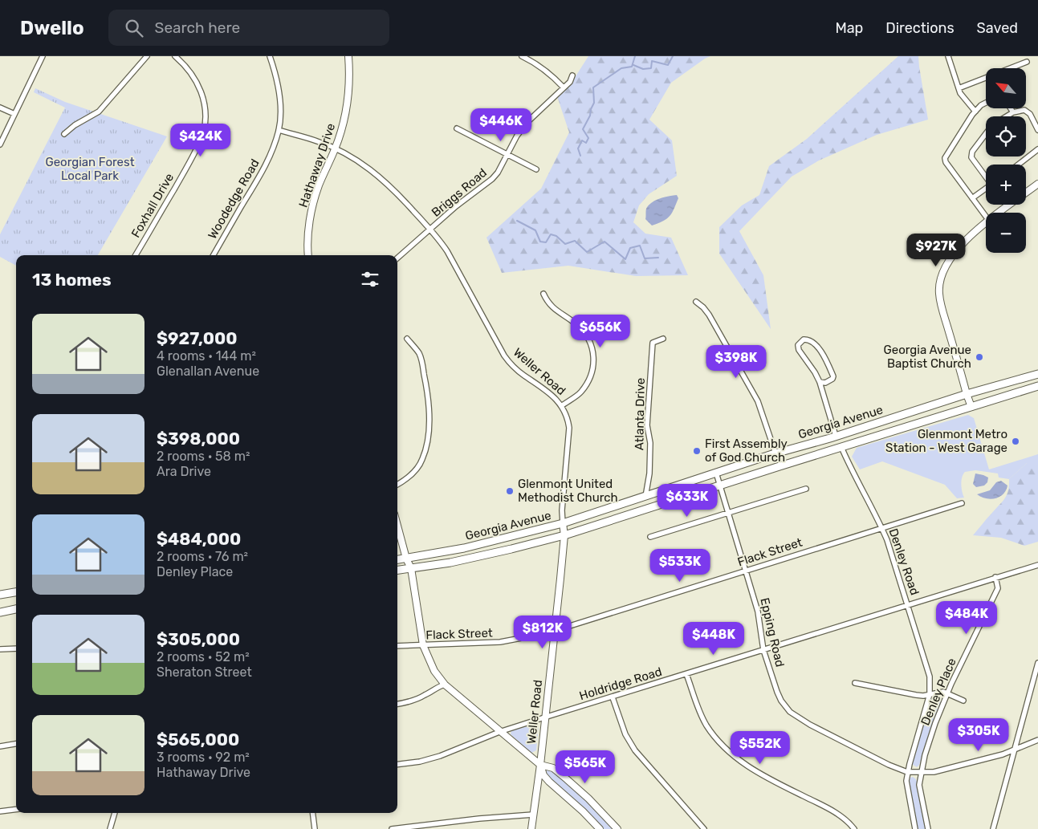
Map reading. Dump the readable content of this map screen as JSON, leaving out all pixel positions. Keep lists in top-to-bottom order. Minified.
{"streets":{"main road":["Georgia Avenue"],"street":["Hathaway Drive","Briggs Road","Woodedge Road","Foxhall Drive","Weller Road","Atlanta Drive","Flack Street","Denley Road","Epping Road","Holdridge Road","Denley Place"]},"crossings":[["Hathaway Drive","Weller Road"],["Briggs Road","Weller Road"],["Woodedge Road","Weller Road"],["Weller Road","Georgia Avenue"],["Weller Road","Flack Street"],["Weller Road","Holdridge Road"],["Atlanta Drive","Georgia Avenue"],["Georgia Avenue","Denley Road"],["Georgia Avenue","Epping Road"],["Flack Street","Denley Road"],["Flack Street","Epping Road"],["Denley Road","Epping Road"],["Denley Road","Holdridge Road"],["Epping Road","Holdridge Road"],["Epping Road","Denley Place"],["Holdridge Road","Denley Place"]],"parks":["Georgian Forest Local Park"],"places":["Georgia Avenue Baptist Church","Glenmont Metro Station - West Garage","First Assembly of God Church","Glenmont United Methodist Church"],"north":"top left","page":{"header":"Dwello","search":"Search here","nav":["Map","Directions","Saved"],"map_buttons":["+","−"],"price":["$446K","$424K","$927K","$656K","$398K","$633K","$533K","$484K","$812K","$448K","$305K","$552K","$565K"],"heading":"13 homes","list":[{"name":"$927,000","note":"4 rooms · 144 m² · Glenallan Avenue"},{"name":"$398,000","note":"2 rooms · 58 m² · Ara Drive"},{"name":"$484,000","note":"2 rooms · 76 m² · Denley Place"},{"name":"$305,000","note":"2 rooms · 52 m² · Sheraton Street"},{"name":"$565,000","note":"3 rooms · 92 m² · Hathaway Drive"}]}}
